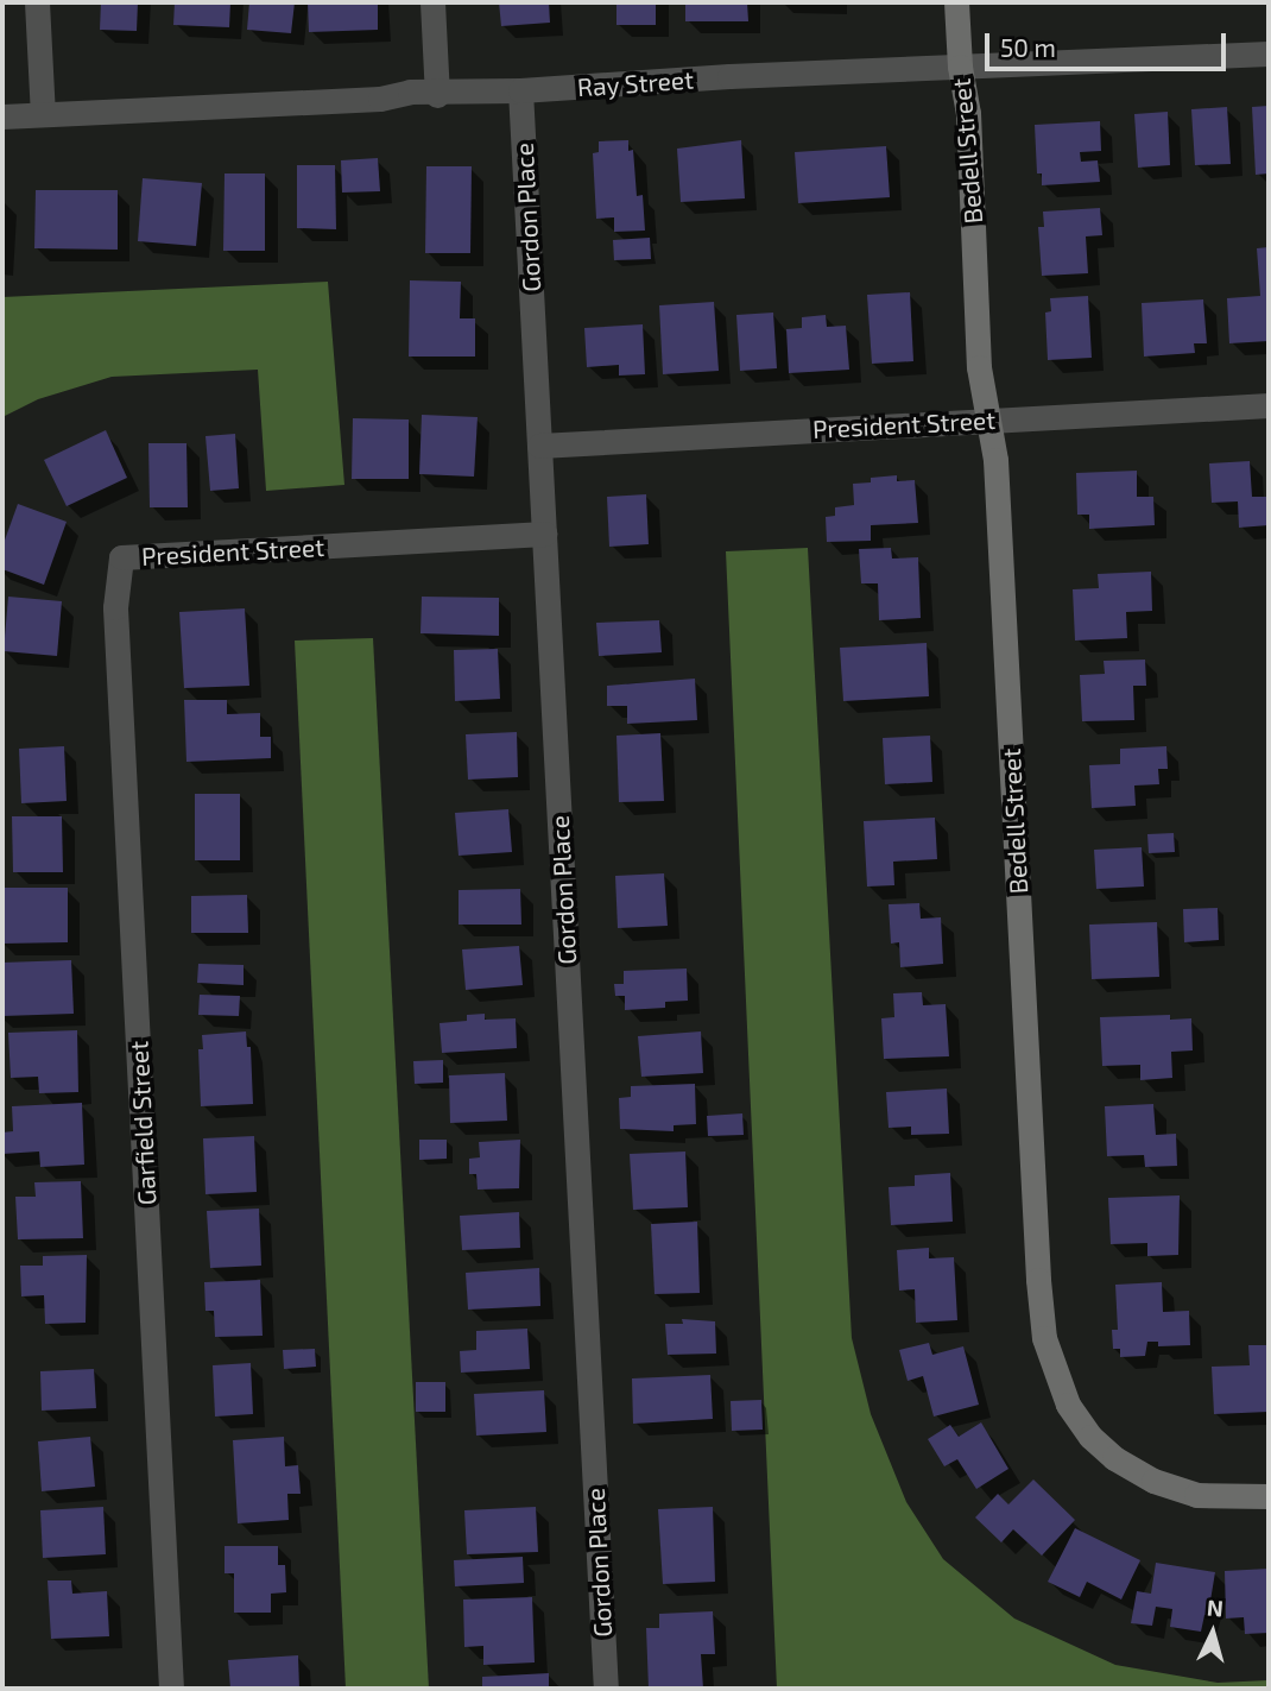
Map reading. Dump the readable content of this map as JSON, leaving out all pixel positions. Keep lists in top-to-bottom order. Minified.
{"streets":{"street":["Ray Street","Bedell Street","Gordon Place","President Street","Garfield Street"]},"crossings":[["Ray Street","Bedell Street"],["Ray Street","Gordon Place"],["Bedell Street","President Street"],["Gordon Place","President Street"],["President Street","Garfield Street"]],"scale_bar":"50 m","north":"top"}
